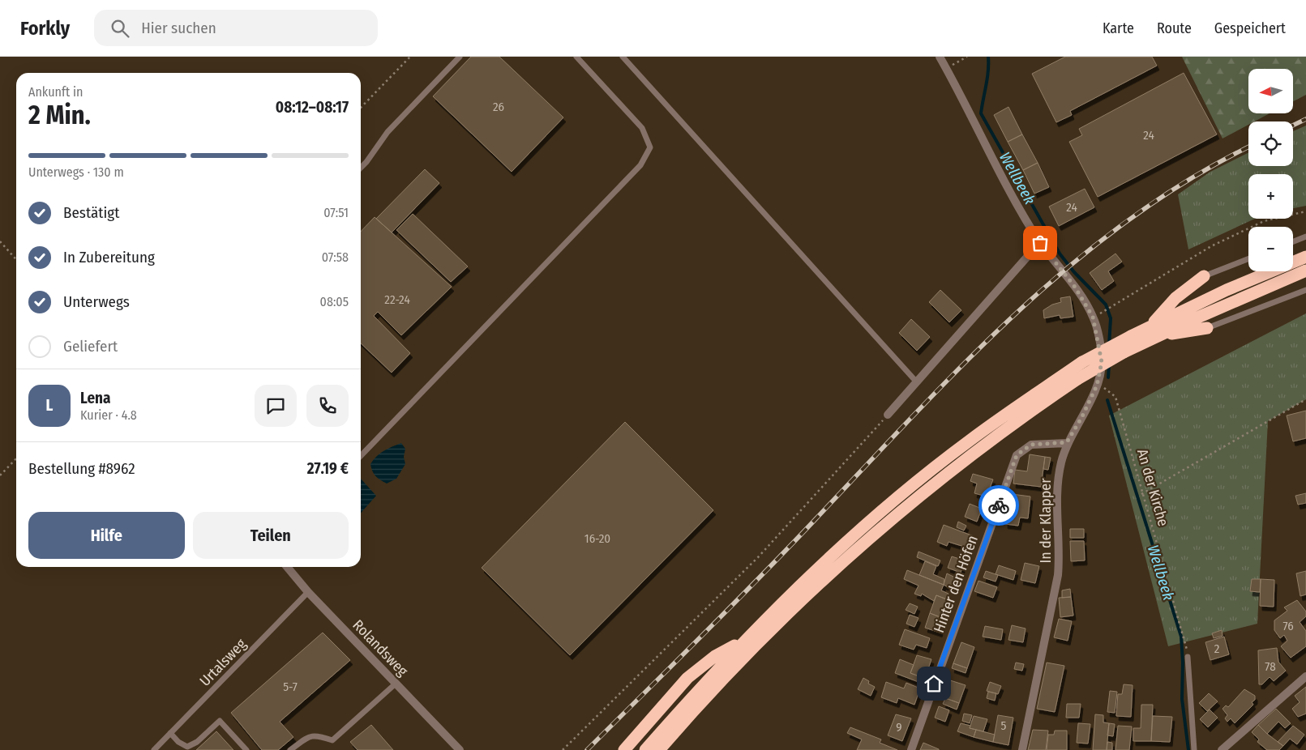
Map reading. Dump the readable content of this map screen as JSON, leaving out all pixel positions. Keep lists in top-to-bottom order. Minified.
{"streets":{"street":["In der Klapper","Hinter den Höfen","Rolandsweg"],"lane":["Urtalsweg"],"path":["An der Kirche"]},"crossings":[["An der Kirche","In der Klapper"],["In der Klapper","Hinter den Höfen"],["Rolandsweg","Urtalsweg"]],"water":["Wellbeek"],"house_numbers":["26","24","24","22-24","16-20","76","2","78","5-7","5","9"],"north":"left","page":{"header":"Forkly","search":"Hier suchen","nav":["Karte","Route","Gespeichert"],"map_buttons":["+","−"],"heading":["2 Min.","Ankunft in","08:12–08:17"],"panel":["Lena","Kurier · 4.8","Bestellung #8962","27.19 €"],"bar":"Unterwegs · 130 m","list":[["Bestätigt","07:51"],["In Zubereitung","07:58"],["Unterwegs","08:05"],"Geliefert"],"round":"L","buttons":["Hilfe","Teilen"]}}
